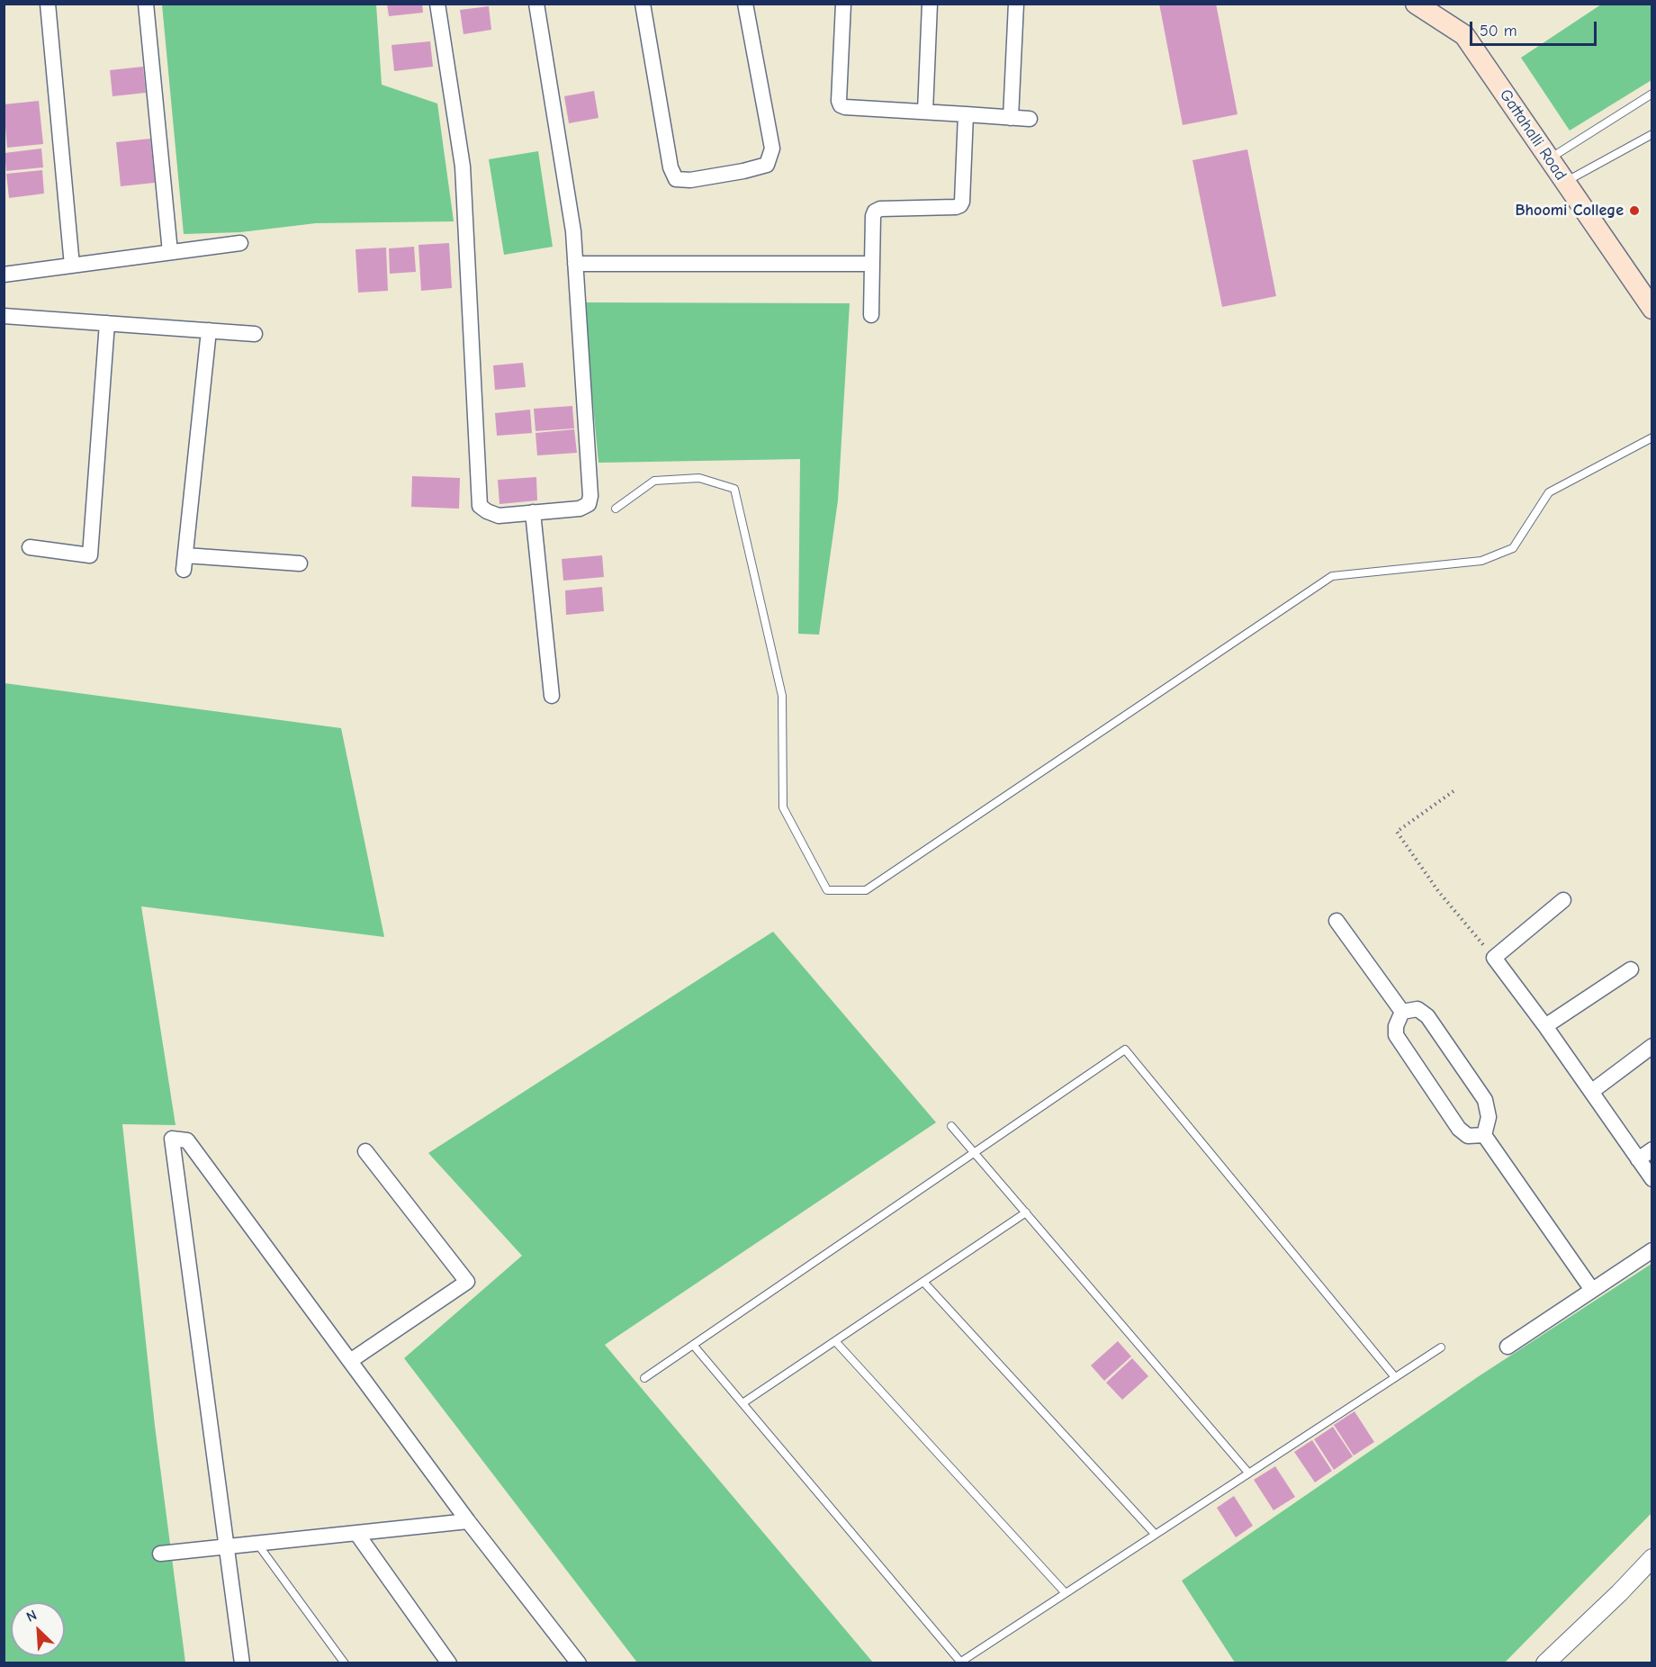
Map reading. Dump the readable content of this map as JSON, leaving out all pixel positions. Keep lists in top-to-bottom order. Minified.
{"streets":{"main road":["Gattahalli Road"]},"places":["Bhoomi College"],"scale_bar":"50 m","north":"top left"}
